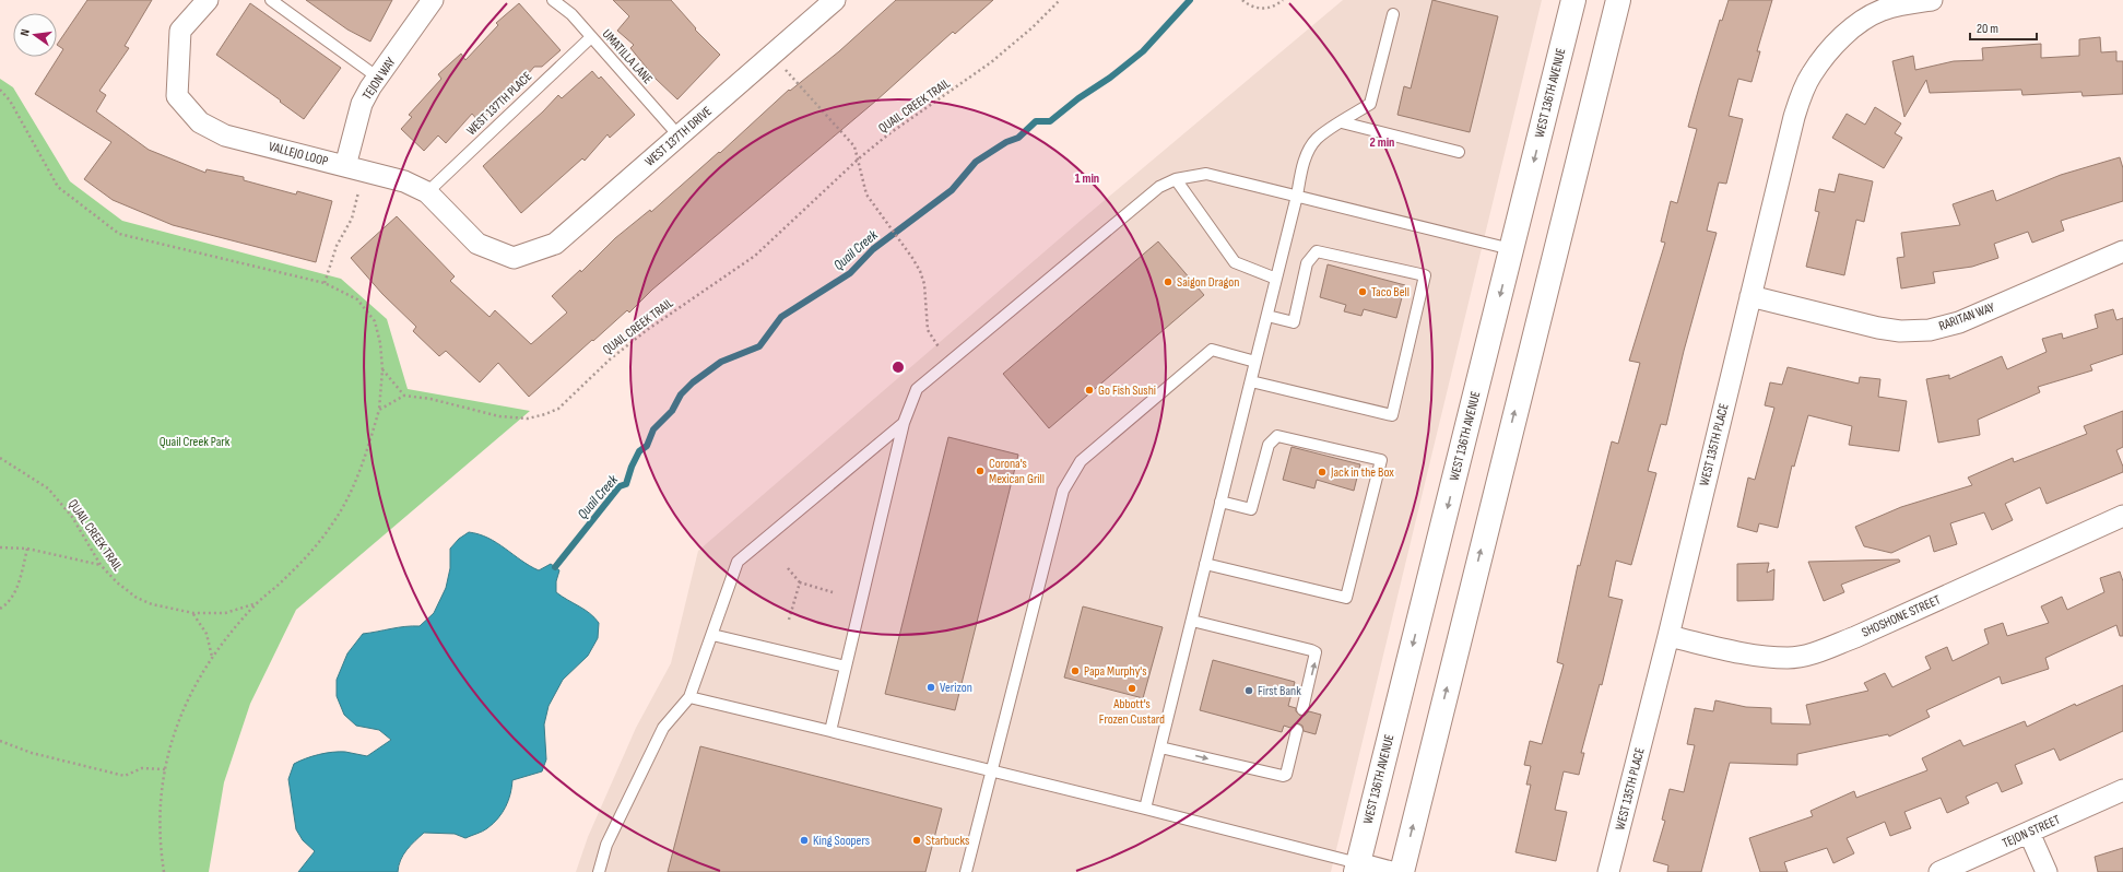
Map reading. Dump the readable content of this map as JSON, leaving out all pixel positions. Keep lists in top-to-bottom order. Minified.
{"streets":{"main road":["WEST 136TH AVENUE"],"street":["TEJON WAY","WEST 137TH DRIVE","VALLEJO LOOP","RARITAN WAY","WEST 135TH PLACE","SHOSHONE STREET","TEJON STREET"],"lane":["UMATILLA LANE","WEST 137TH PLACE"],"path":["QUAIL CREEK TRAIL"]},"crossings":[["UMATILLA LANE","WEST 137TH PLACE"],["UMATILLA LANE","WEST 137TH DRIVE"],["TEJON WAY","VALLEJO LOOP"],["WEST 137TH PLACE","VALLEJO LOOP"],["WEST 137TH DRIVE","VALLEJO LOOP"],["RARITAN WAY","WEST 135TH PLACE"],["WEST 135TH PLACE","SHOSHONE STREET"]],"water":["Quail Creek"],"parks":["Quail Creek Park"],"places":["Saigon Dragon","Taco Bell","Go Fish Sushi","Corona's Mexican Grill","Jack in the Box","Papa Murphy's","Verizon","Abbott's Frozen Custard","First Bank","King Soopers","Starbucks"],"scale_bar":"20 m","north":"left","rings":["2 min","1 min"]}
